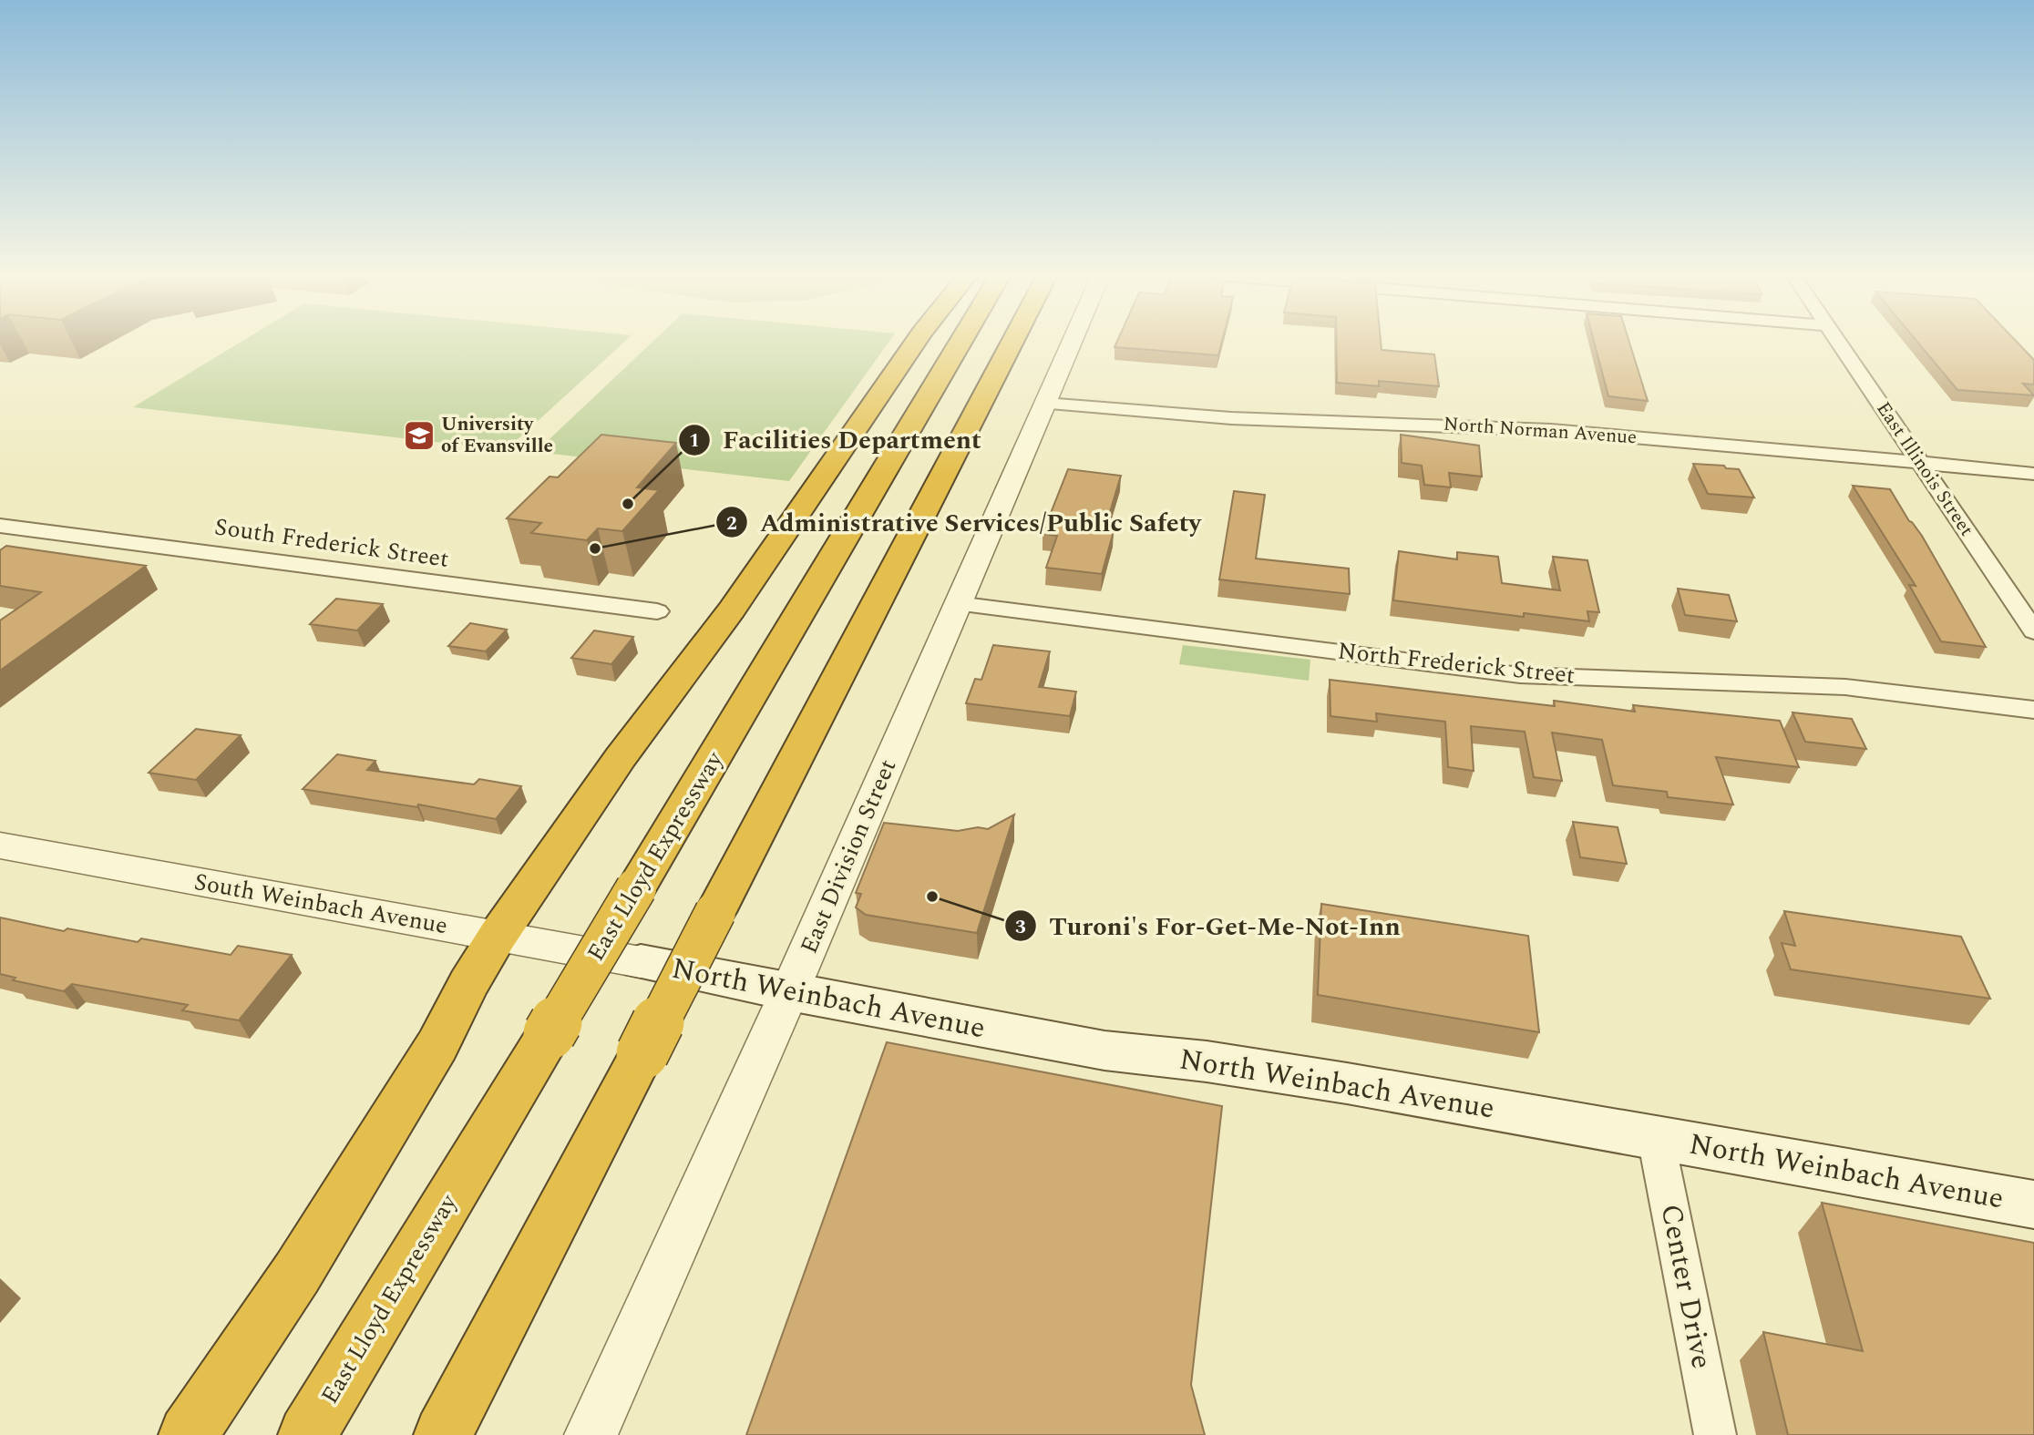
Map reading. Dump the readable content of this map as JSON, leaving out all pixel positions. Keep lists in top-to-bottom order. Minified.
{"streets":{"highway":["East Lloyd Expressway"],"main road":["North Weinbach Avenue"],"street":["North Norman Avenue","East Illinois Street","South Frederick Street","North Frederick Street","East Division Street","South Weinbach Avenue","Center Drive"]},"crossings":[["North Norman Avenue","East Illinois Street"],["North Norman Avenue","East Division Street"],["North Frederick Street","East Division Street"],["East Division Street","North Weinbach Avenue"],["South Weinbach Avenue","North Weinbach Avenue"],["North Weinbach Avenue","Center Drive"]],"places":{"school or university":["University of Evansville"],"other":["Facilities Department","Administrative Services/Public Safety","Turoni's For-Get-Me-Not-Inn"]}}
